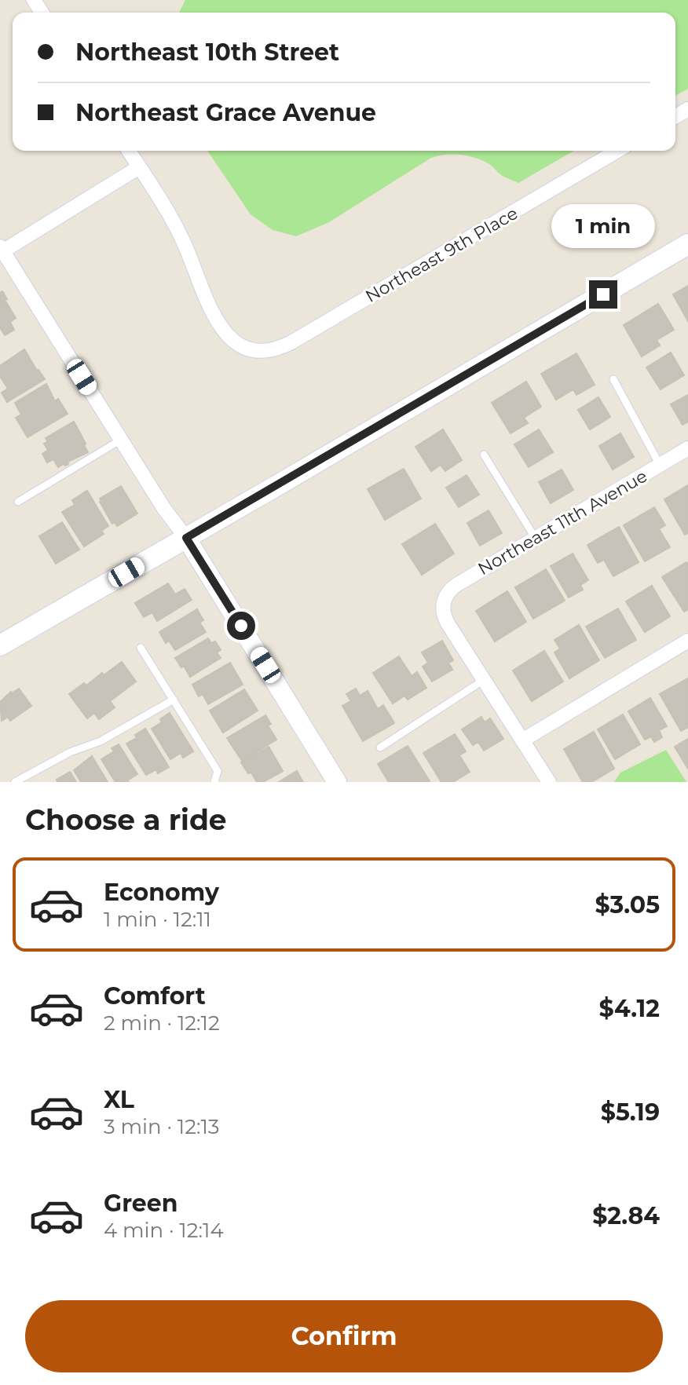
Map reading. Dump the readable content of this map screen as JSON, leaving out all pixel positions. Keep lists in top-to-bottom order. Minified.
{"streets":{"street":["Northeast 9th Place","Northeast 11th Avenue"]},"page":{"banner":["Northeast 10th Street","Northeast Grace Avenue"],"bubble":"1 min","heading":"Choose a ride","list":[{"name":"Economy","note":"1 min · 12:11","value":"$3.05"},{"name":"Comfort","note":"2 min · 12:12","value":"$4.12"},{"name":"XL","note":"3 min · 12:13","value":"$5.19"},{"name":"Green","note":"4 min · 12:14","value":"$2.84"}],"buttons":"Confirm"}}
